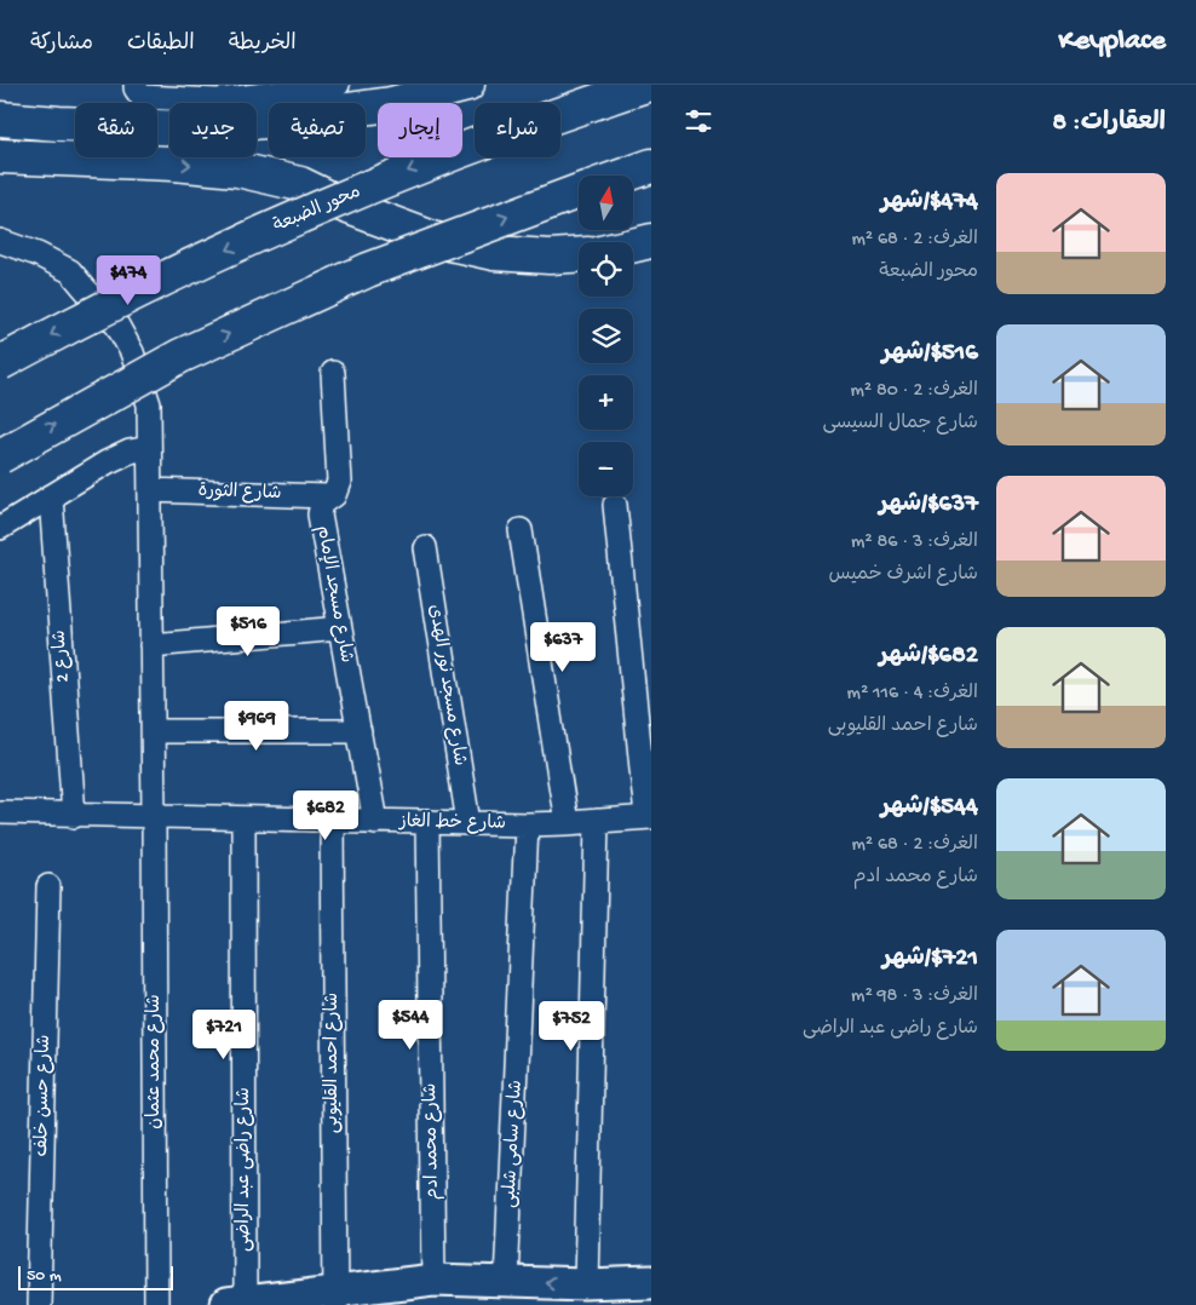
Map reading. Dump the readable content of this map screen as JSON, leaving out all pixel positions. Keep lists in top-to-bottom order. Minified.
{"streets":{"highway":["محور الضبعة"],"street":["شارع الثورة","شارع مسجد الإمام","شارع 2","شارع مسجد نور الهدى","شارع خط الغاز","شارع محمد عثمان","شارع احمد القليوبى","شارع حسن خلف","شارع محمد ادم","شارع سامى شلبى","شارع راضى عبد الراضى"]},"crossings":[["شارع الثورة","شارع مسجد الإمام"],["شارع الثورة","شارع محمد عثمان"],["شارع مسجد الإمام","شارع خط الغاز"],["شارع 2","شارع خط الغاز"],["شارع مسجد نور الهدى","شارع خط الغاز"],["شارع خط الغاز","شارع محمد عثمان"],["شارع خط الغاز","شارع احمد القليوبى"],["شارع خط الغاز","شارع محمد ادم"],["شارع خط الغاز","شارع سامى شلبى"],["شارع خط الغاز","شارع راضى عبد الراضى"]],"scale_bar":"50 m","north":"top","page":{"header":"Keyplace","nav":["الخريطة","الطبقات","مشاركة"],"heading":"العقارات: 8","chip":["شراء","إيجار","تصفية","جديد","شقة"],"list":[{"name":"$474/شهر","note":"الغرف: 2 · 68 m² · محور الضبعة"},{"name":"$516/شهر","note":"الغرف: 2 · 80 m² · شارع جمال السيسى"},{"name":"$637/شهر","note":"الغرف: 3 · 86 m² · شارع اشرف خميس"},{"name":"$682/شهر","note":"الغرف: 4 · 116 m² · شارع احمد القليوبى"},{"name":"$544/شهر","note":"الغرف: 2 · 68 m² · شارع محمد ادم"},{"name":"$721/شهر","note":"الغرف: 3 · 98 m² · شارع راضى عبد الراضى"}],"map_buttons":["+","−"],"price":["$474","$516","$637","$969","$682","$544","$752","$721"],"scale":"50 m"}}
